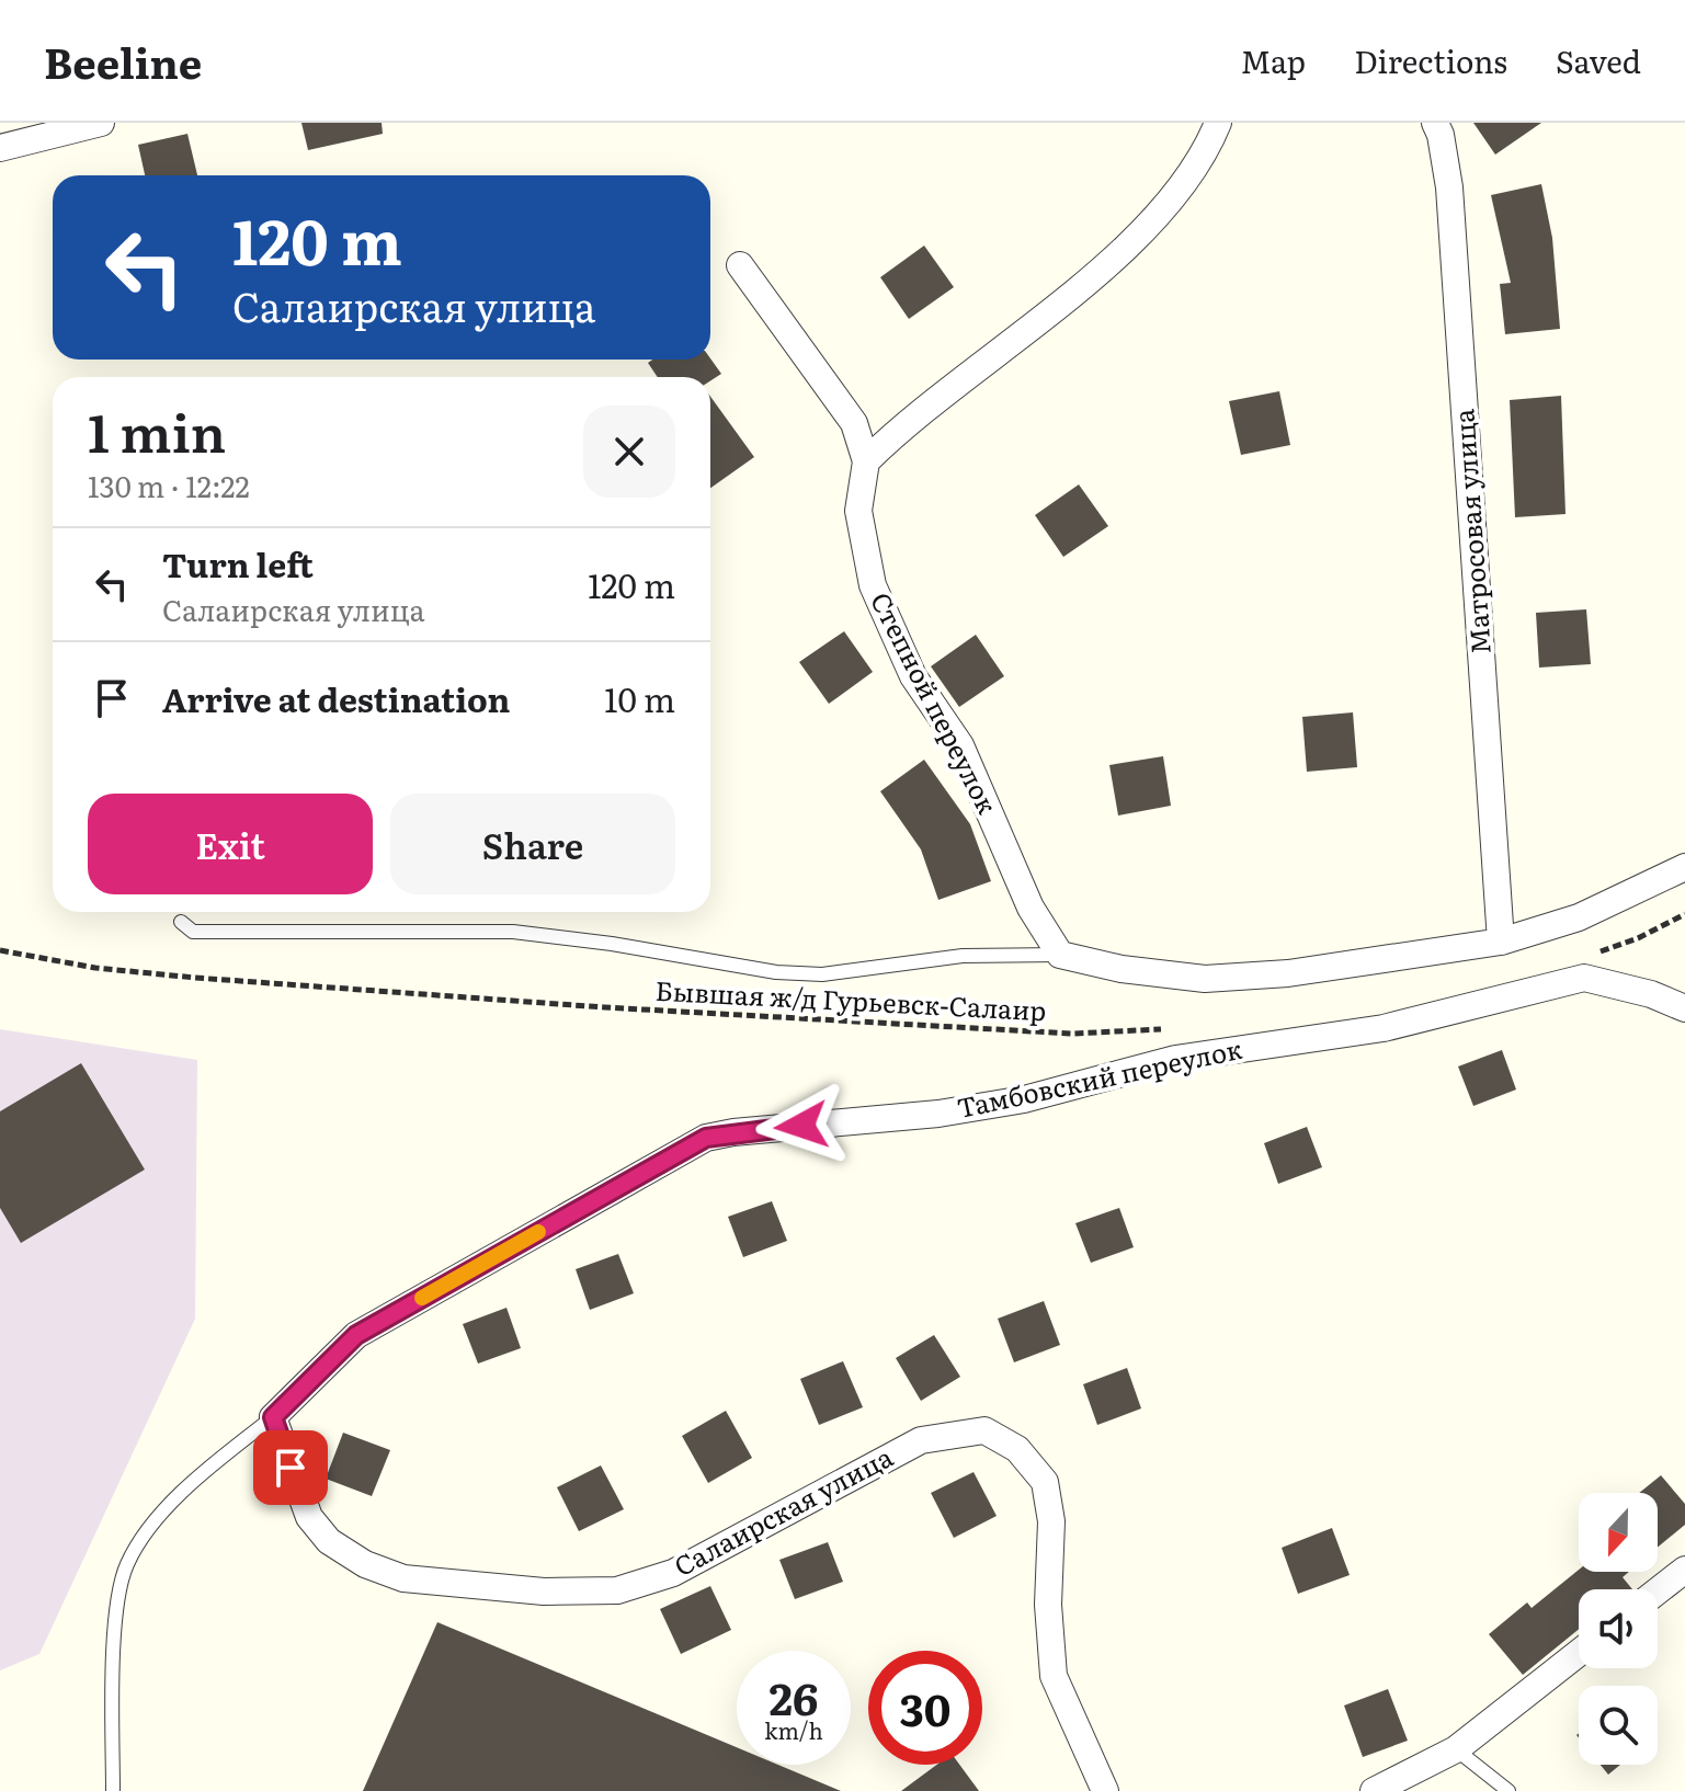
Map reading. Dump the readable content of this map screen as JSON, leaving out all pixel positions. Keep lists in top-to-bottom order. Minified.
{"streets":{"street":["Матросовая улица","Степной переулок","Тамбовский переулок","Салаирская улица"],"path":["Бывшая ж/д Гурьевск-Салаир"]},"crossings":[["Тамбовский переулок","Салаирская улица"]],"north":"bottom","page":{"header":"Beeline","nav":["Map","Directions","Saved"],"turn":["120 m","Салаирская улица"],"heading":["1 min","130 m · 12:22"],"list":[{"name":"Turn left","note":"Салаирская улица","value":"120 m"},{"name":"Arrive at destination","value":"10 m"}],"buttons":["Exit","Share"],"speed":"26 km/h","limit":"30"}}
